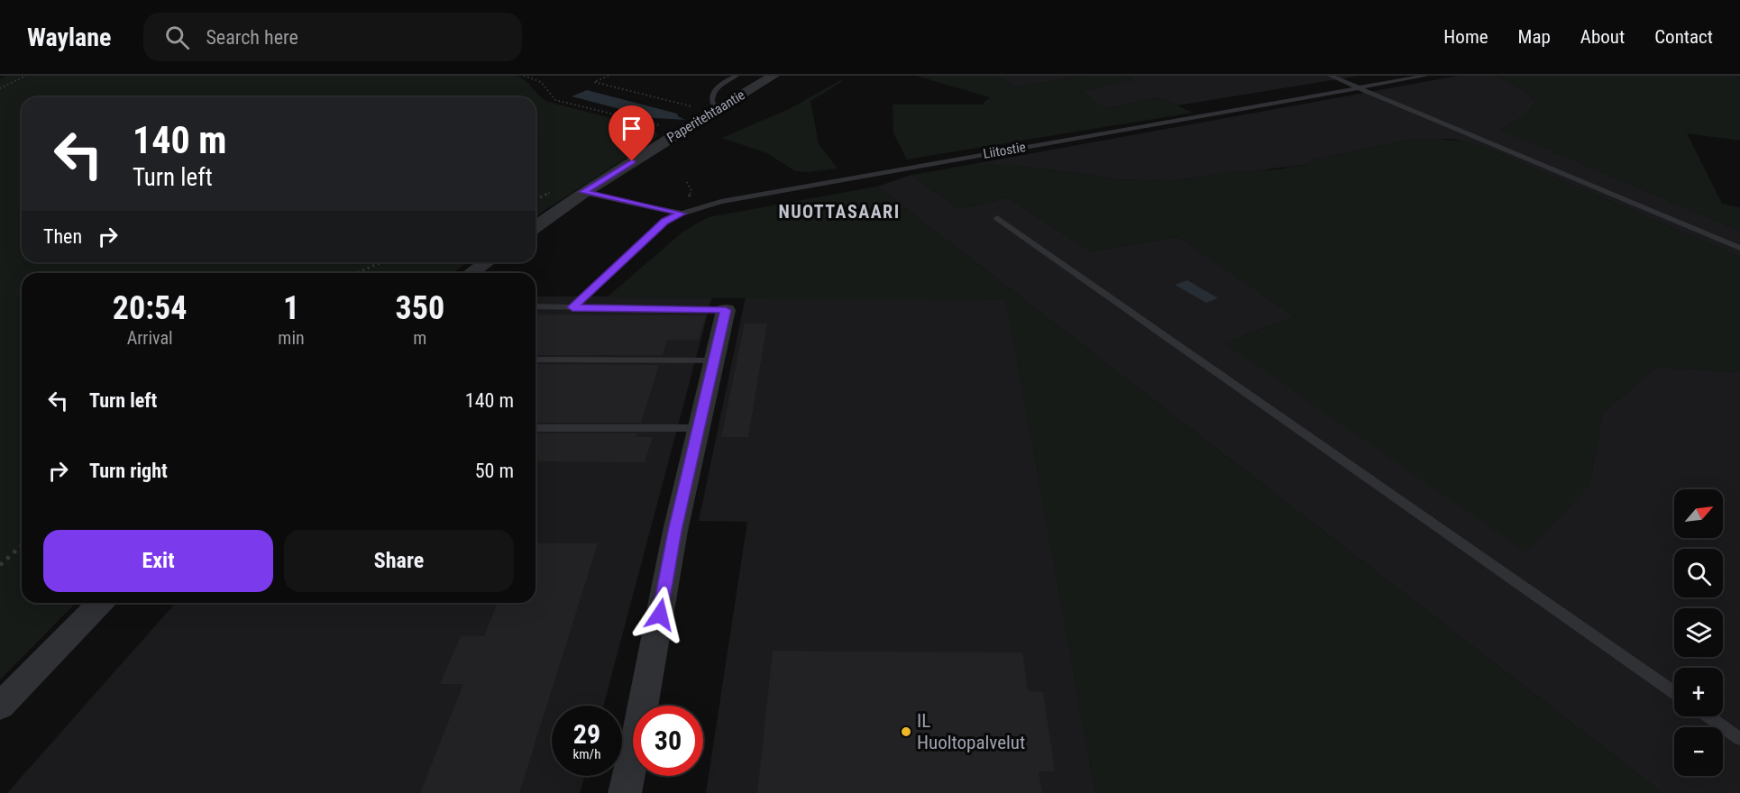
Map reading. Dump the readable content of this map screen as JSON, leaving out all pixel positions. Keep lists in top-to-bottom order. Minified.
{"streets":{"street":["Paperitehtaantie"],"lane":["Liitostie"]},"crossings":[["Paperitehtaantie","Liitostie"]],"districts":["NUOTTASAARI"],"places":["IL Huoltopalvelut"],"north":"top right","page":{"header":"Waylane","search":"Search here","nav":["Home","Map","About","Contact"],"turn":["140 m","Turn left"],"then":"Then","eta":["20:54","Arrival","1","min","350","m"],"list":[{"name":"Turn left","value":"140 m"},{"name":"Turn right","value":"50 m"}],"map_buttons":["+","−"],"buttons":["Exit","Share"],"speed":"29 km/h","limit":"30"}}
